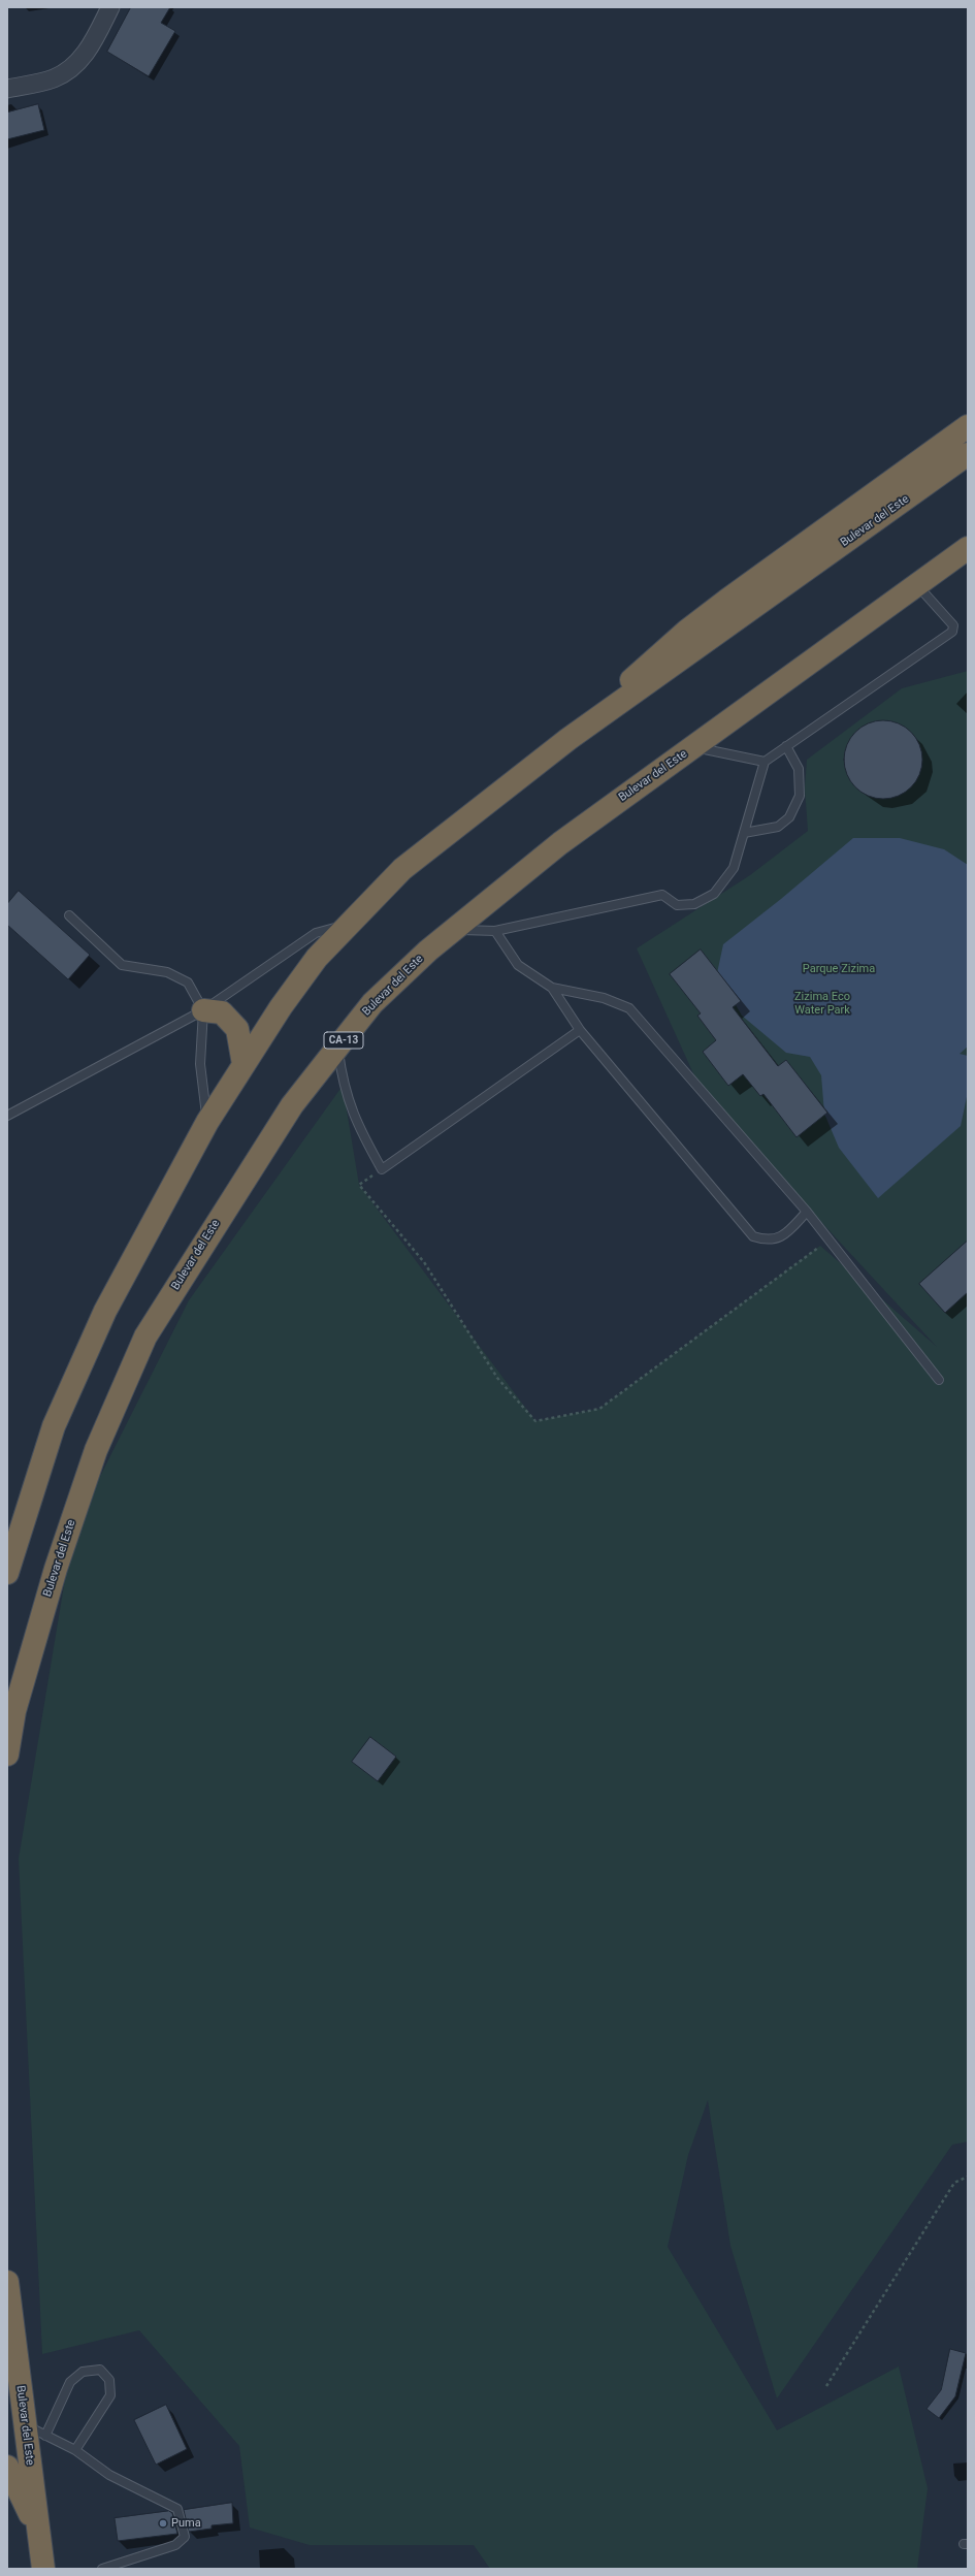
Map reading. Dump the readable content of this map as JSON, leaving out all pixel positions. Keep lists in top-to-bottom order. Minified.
{"streets":{"highway":["Bulevar del Este","CA-13"]},"parks":["Parque Zizima","Zizima Eco Water Park"],"places":["Puma"]}
